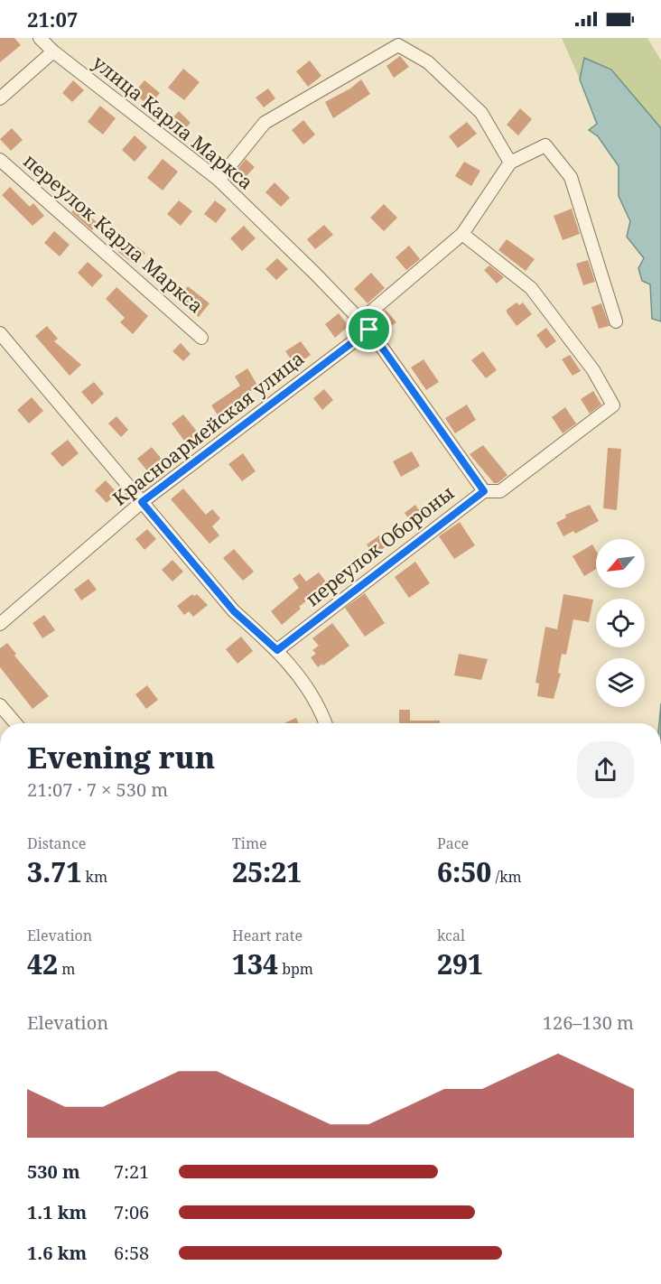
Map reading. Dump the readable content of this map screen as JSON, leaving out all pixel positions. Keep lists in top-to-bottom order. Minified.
{"streets":{"street":["улица Карла Маркса","переулок Карла Маркса","Красноармейская улица","переулок Обороны"]},"crossings":[["улица Карла Маркса","Красноармейская улица"],["улица Карла Маркса","переулок Обороны"],["Красноармейская улица","переулок Обороны"]],"north":"bottom left","page":{"status":"21:07","heading":["Evening run","21:07 · 7 × 530 m"],"stats":[["Distance","3.71 km"],["Time","25:21"],["Pace","6:50 /km"],["Elevation","42 m"],["Heart rate","134 bpm"],["kcal","291"]],"chart":["Elevation","126–130 m"],"list":[{"name":"530 m","note":"7:21"},{"name":"1.1 km","note":"7:06"},{"name":"1.6 km","note":"6:58"}]}}
